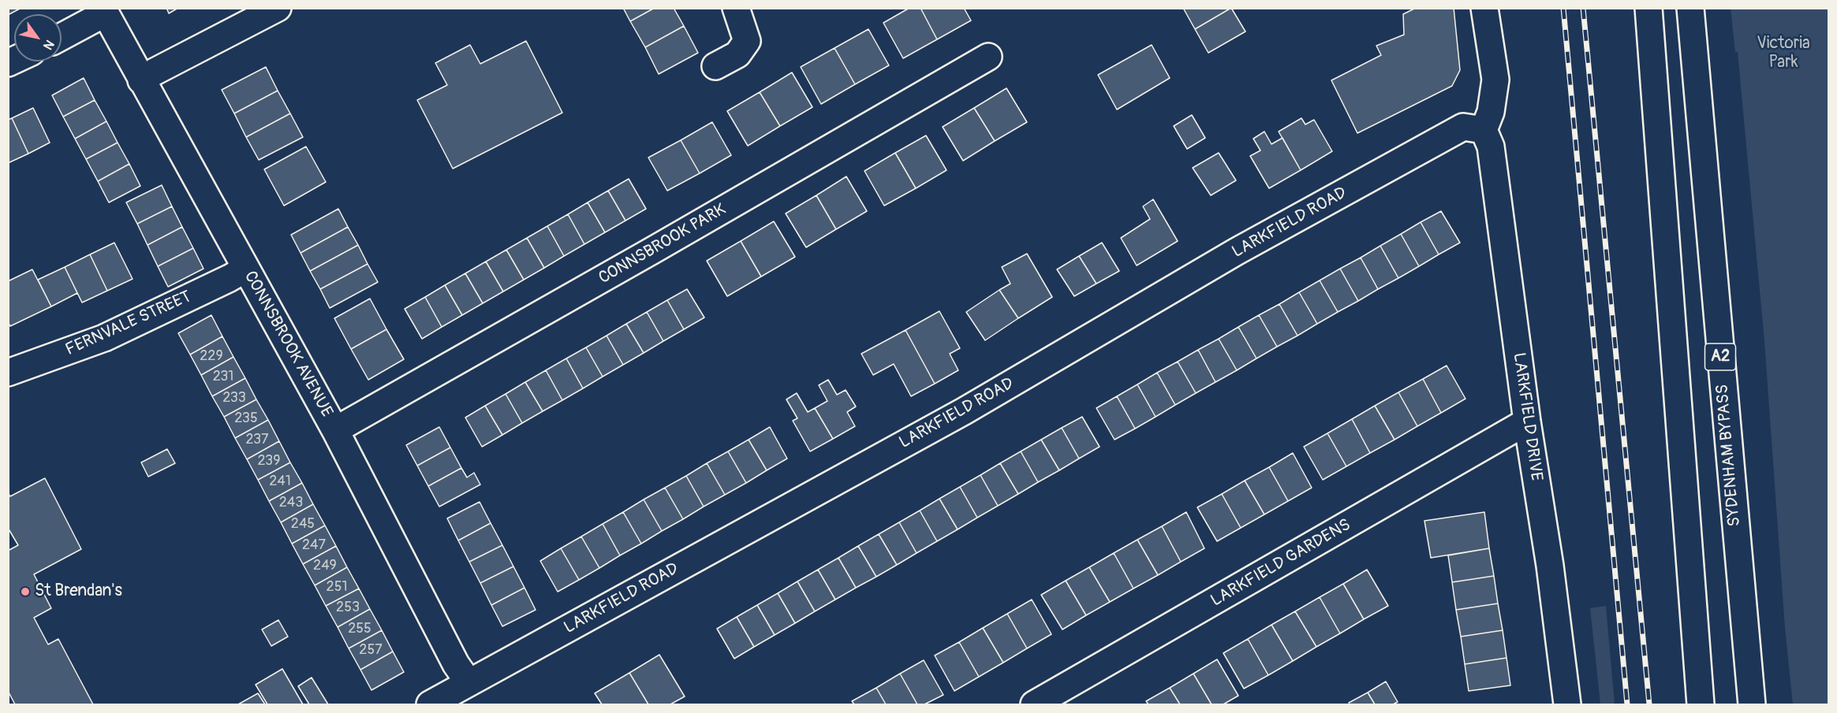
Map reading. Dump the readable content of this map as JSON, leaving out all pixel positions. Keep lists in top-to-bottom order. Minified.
{"streets":{"main road":["LARKFIELD ROAD","CONNSBROOK PARK","FERNVALE STREET","CONNSBROOK AVENUE","A2","LARKFIELD DRIVE","SYDENHAM BYPASS","LARKFIELD GARDENS"]},"crossings":[["LARKFIELD ROAD","CONNSBROOK AVENUE"],["LARKFIELD ROAD","LARKFIELD DRIVE"],["CONNSBROOK PARK","CONNSBROOK AVENUE"],["FERNVALE STREET","CONNSBROOK AVENUE"],["LARKFIELD DRIVE","LARKFIELD GARDENS"]],"parks":["Victoria Park"],"places":["St Brendan's"],"house_numbers":["229","231","233","235","237","239","241","243","245","247","249","251","253","255","257"],"north":"bottom right"}
